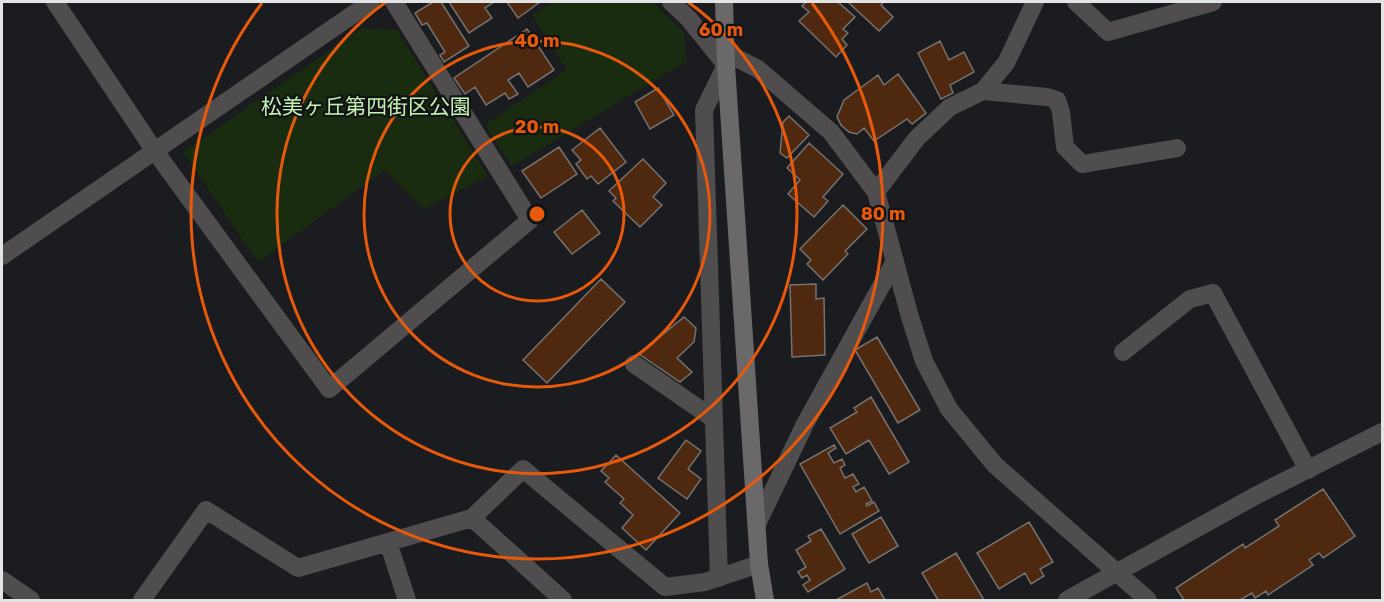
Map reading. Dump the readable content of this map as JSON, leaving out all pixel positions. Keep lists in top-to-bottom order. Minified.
{"parks":["松美ヶ丘第四街区公園"],"rings":["60 m","40 m","20 m","80 m"]}
